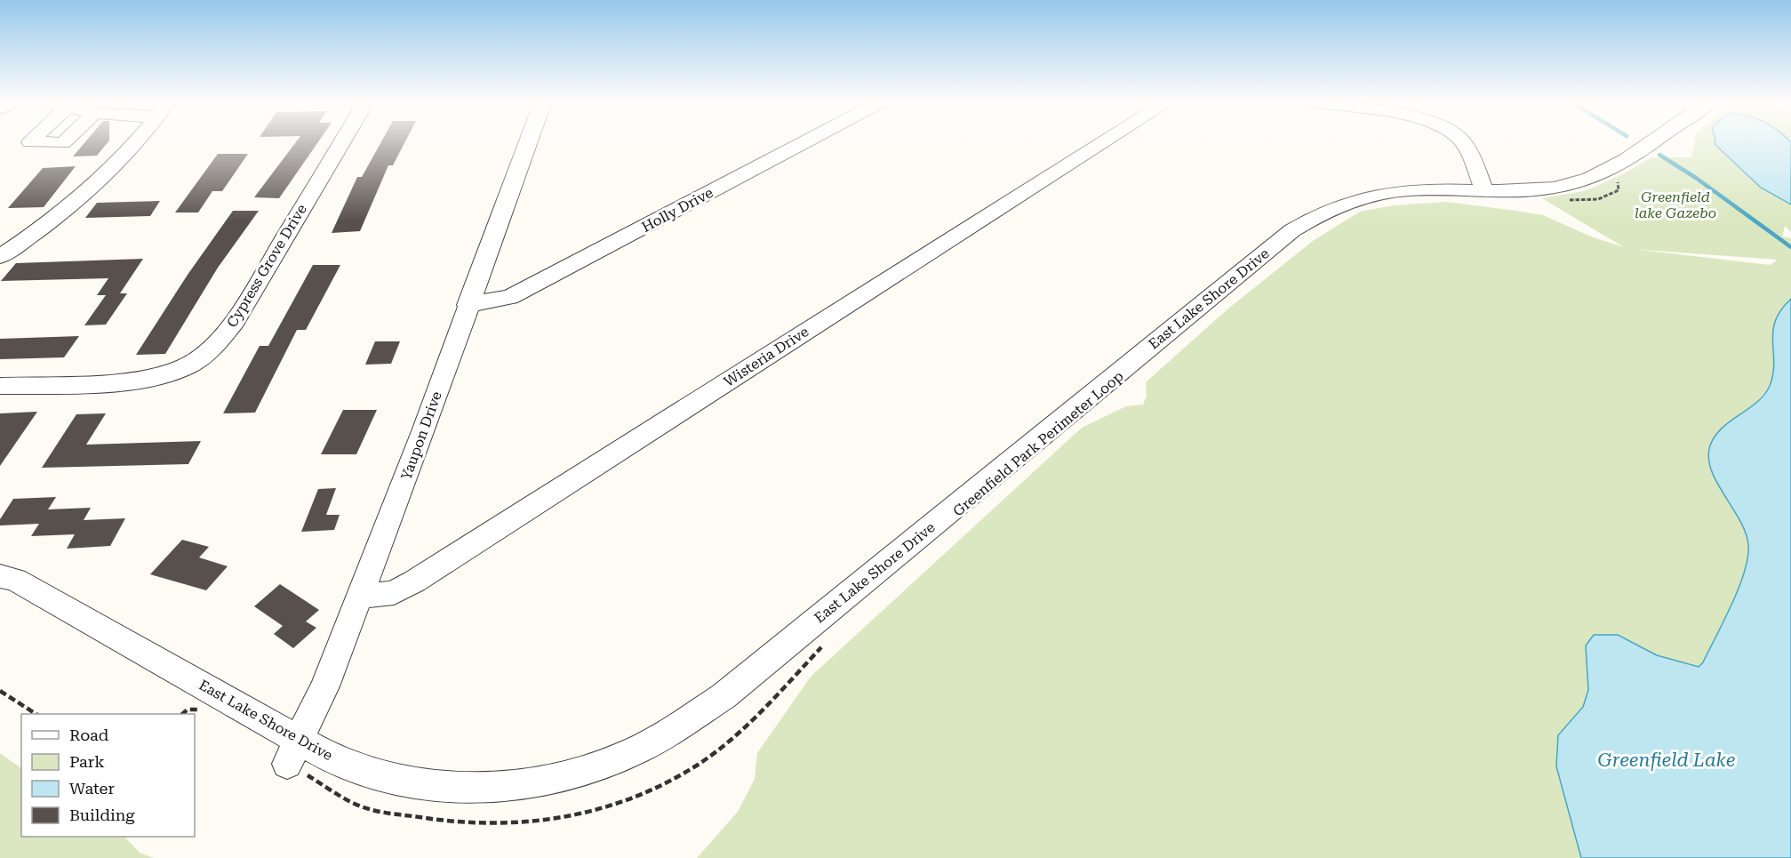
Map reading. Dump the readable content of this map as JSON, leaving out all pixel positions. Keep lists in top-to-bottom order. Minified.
{"streets":{"street":["Holly Drive","Cypress Grove Drive","East Lake Shore Drive","Wisteria Drive","Yaupon Drive"]},"crossings":[["Holly Drive","Yaupon Drive"],["East Lake Shore Drive","Yaupon Drive"],["Wisteria Drive","Yaupon Drive"]],"water":["Greenfield Lake"],"parks":["Greenfield lake Gazebo"],"legend":["Road","Park","Water","Building"]}
